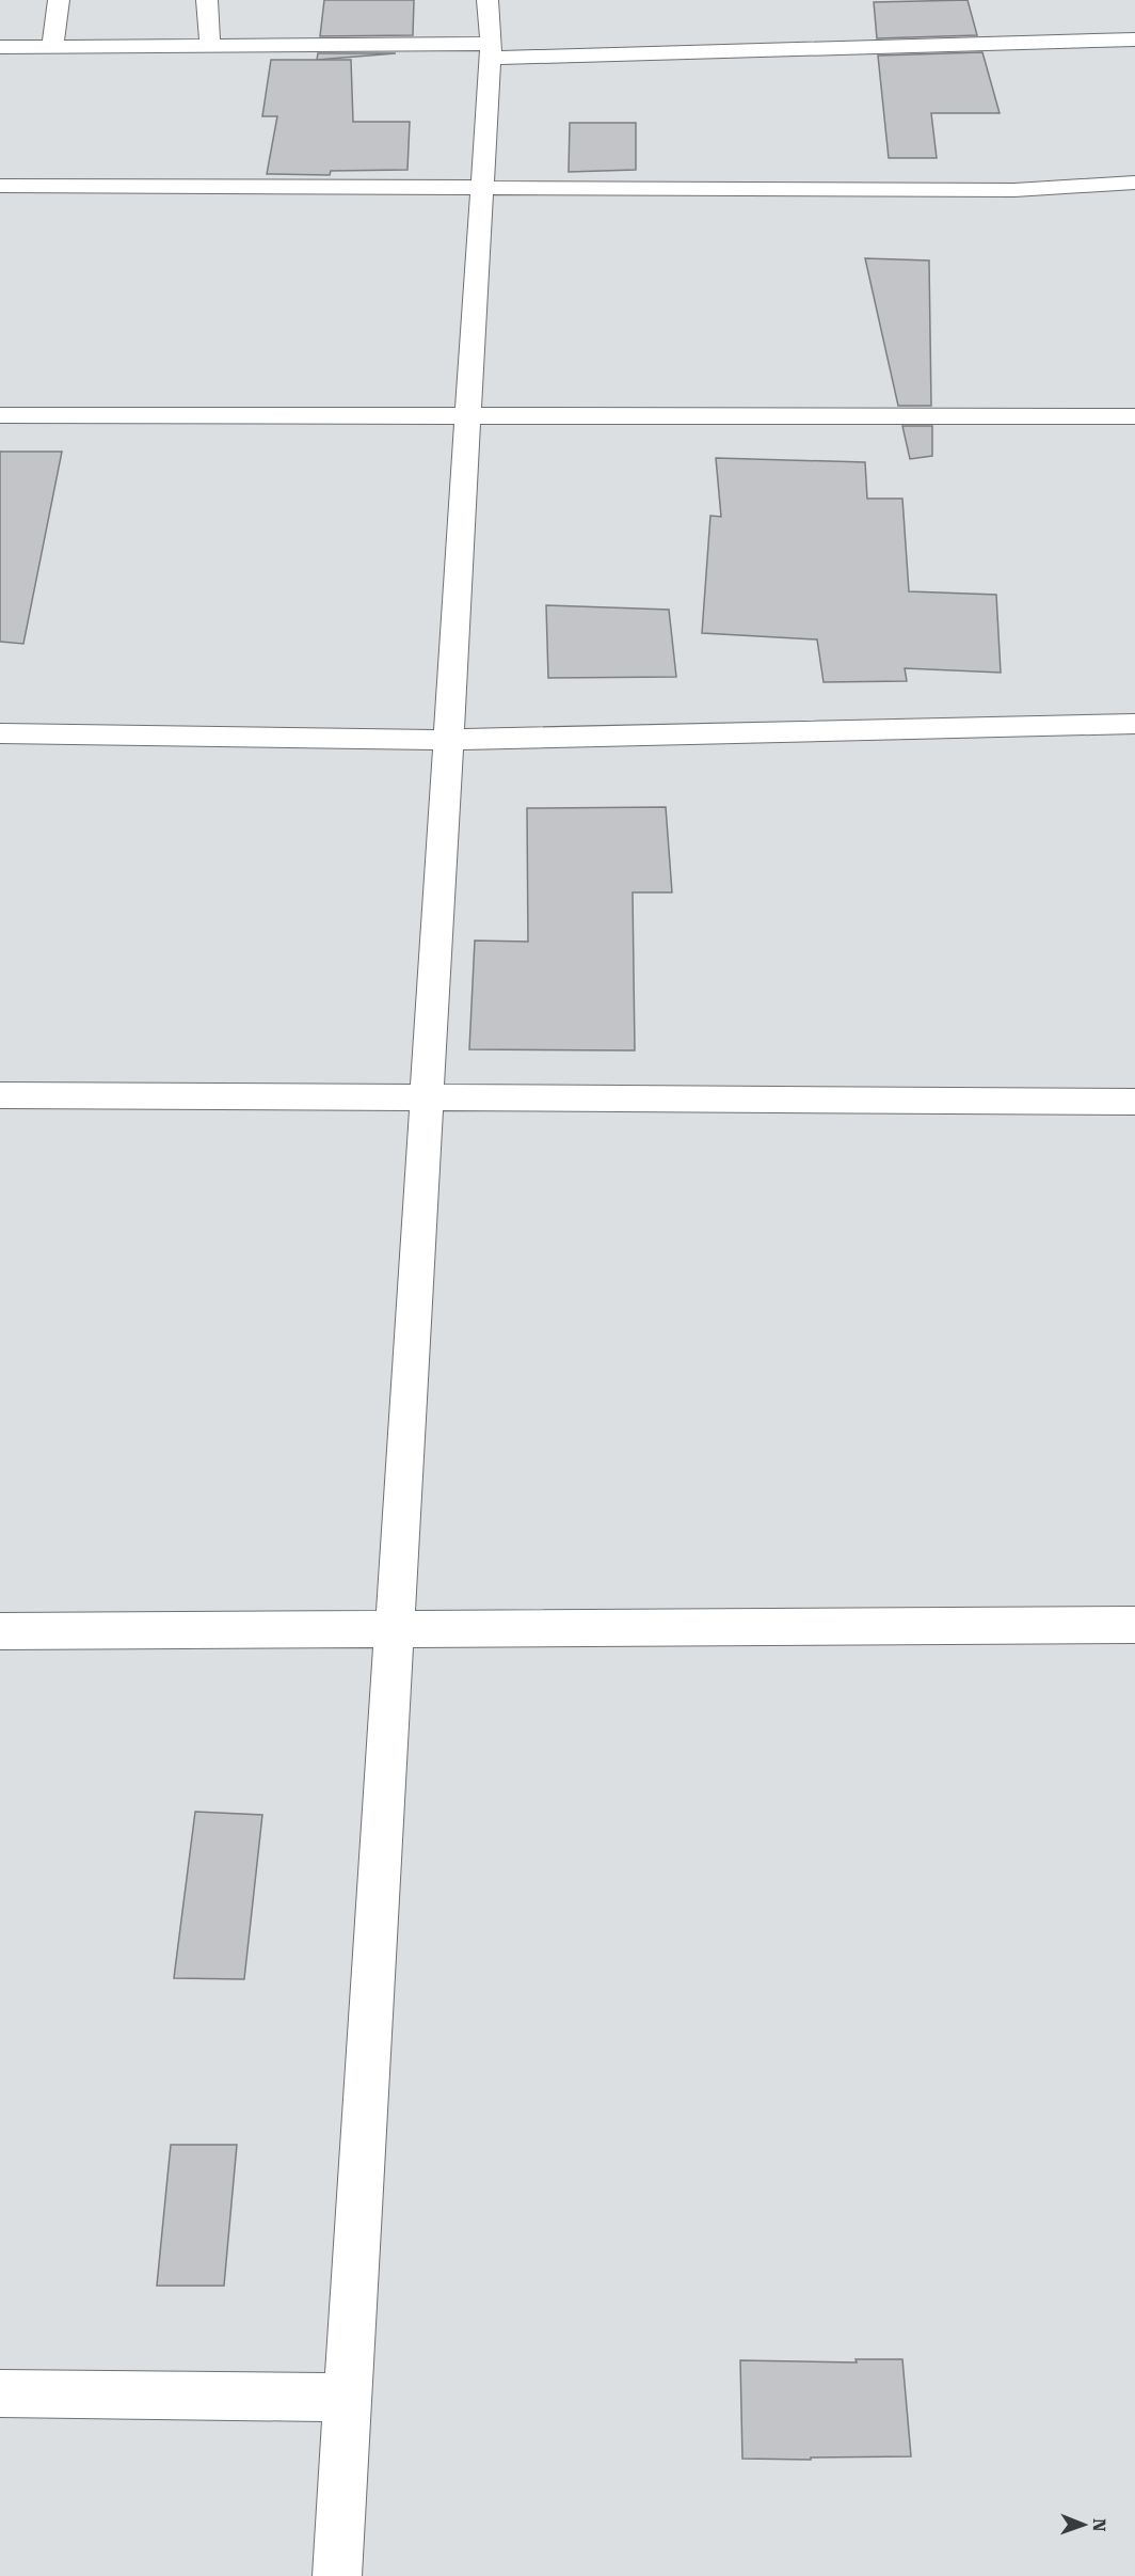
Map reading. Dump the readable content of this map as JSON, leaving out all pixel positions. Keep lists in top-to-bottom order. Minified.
{"north":"right"}
